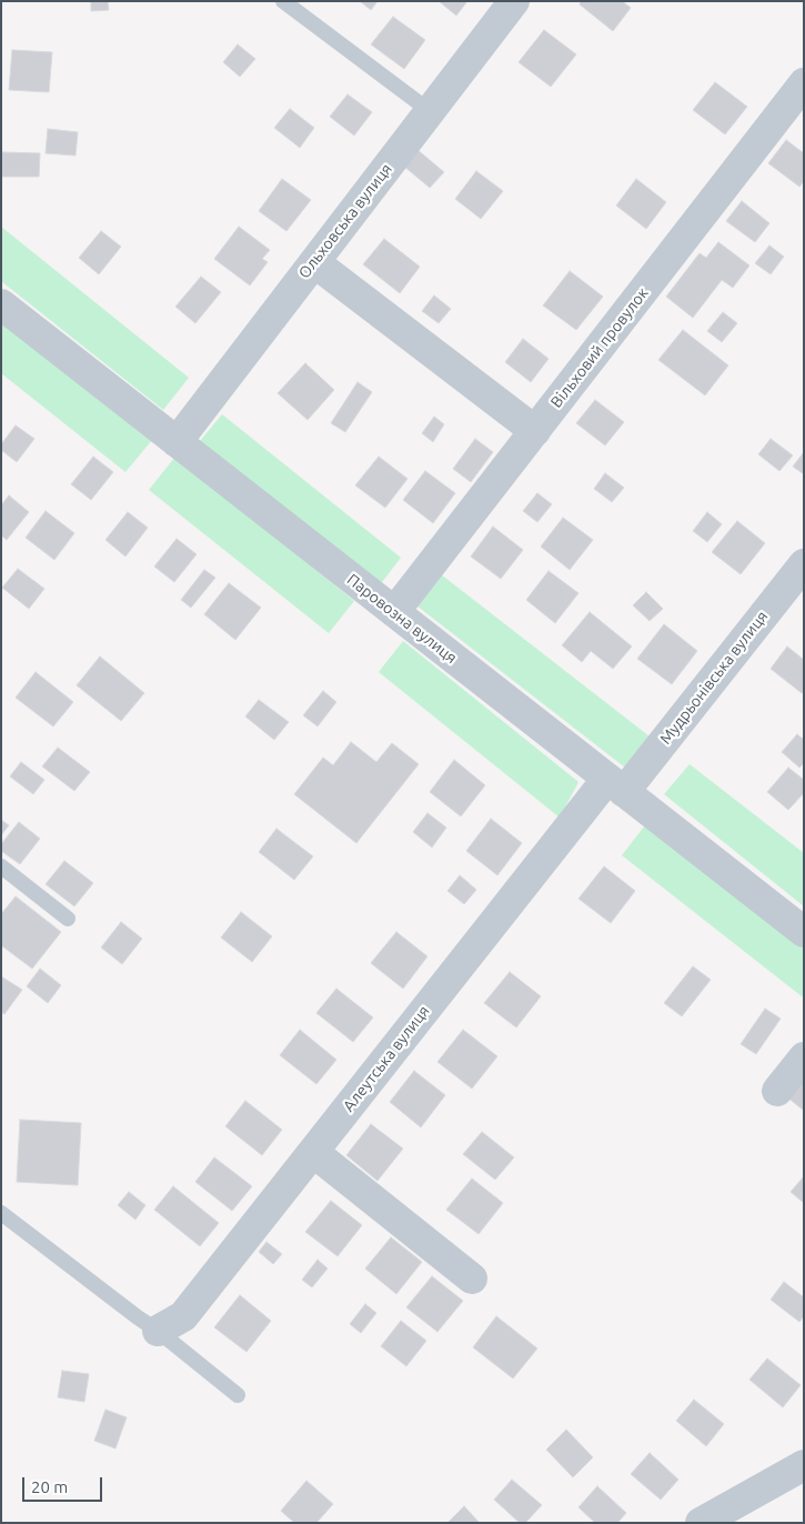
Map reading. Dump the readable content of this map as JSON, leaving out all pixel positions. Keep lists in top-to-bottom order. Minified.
{"streets":{"street":["Ольховська вулиця","Вільховий провулок","Паровозна вулиця","Мудрьонівська вулиця","Алеутська вулиця"]},"crossings":[["Ольховська вулиця","Паровозна вулиця"],["Вільховий провулок","Паровозна вулиця"],["Паровозна вулиця","Мудрьонівська вулиця"],["Паровозна вулиця","Алеутська вулиця"],["Мудрьонівська вулиця","Алеутська вулиця"]],"scale_bar":"20 m"}
